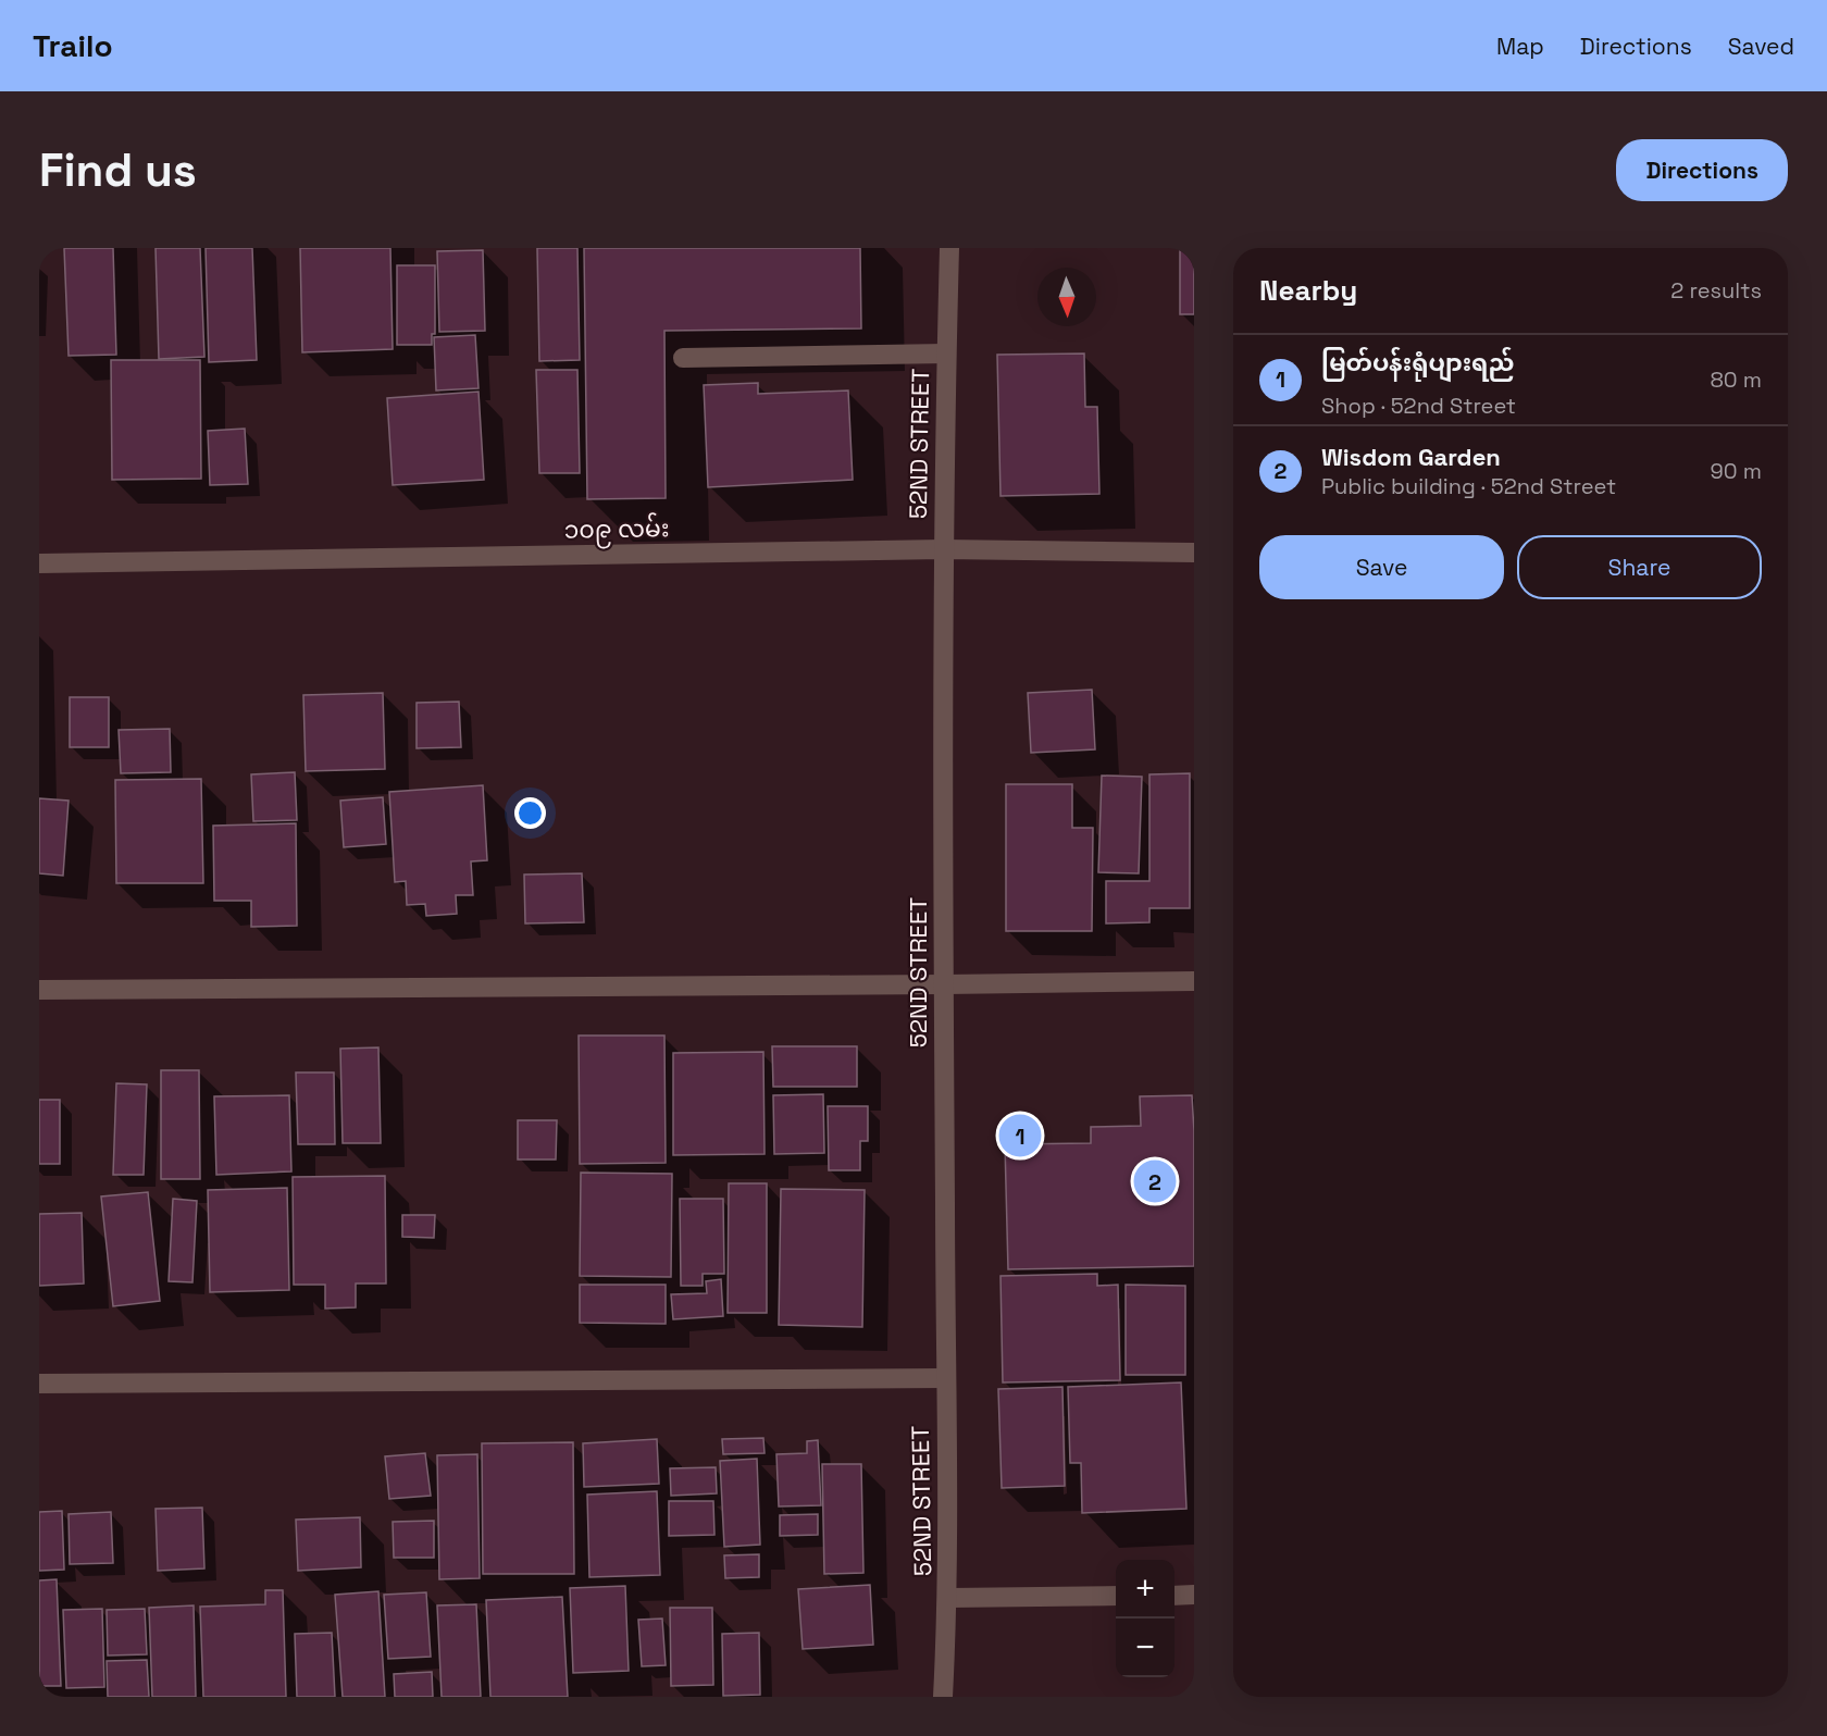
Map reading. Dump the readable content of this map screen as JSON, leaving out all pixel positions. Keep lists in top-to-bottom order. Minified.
{"streets":{"street":["52ND STREET","၁၀၉ လမ်း"]},"crossings":[["52ND STREET","၁၀၉ လမ်း"]],"north":"bottom","page":{"header":"Trailo","nav":["Map","Directions","Saved"],"buttons":["Directions",["Save","Share"]],"title":"Find us","heading":["Nearby","2 results"],"list":[{"mark":"1","name":"မြတ်ပန်းရုံပျားရည်","note":"Shop · 52nd Street","value":"80 m"},{"mark":"2","name":"Wisdom Garden","note":"Public building · 52nd Street","value":"90 m"}],"pins":["1","2"],"map_buttons":["+","−"]}}
